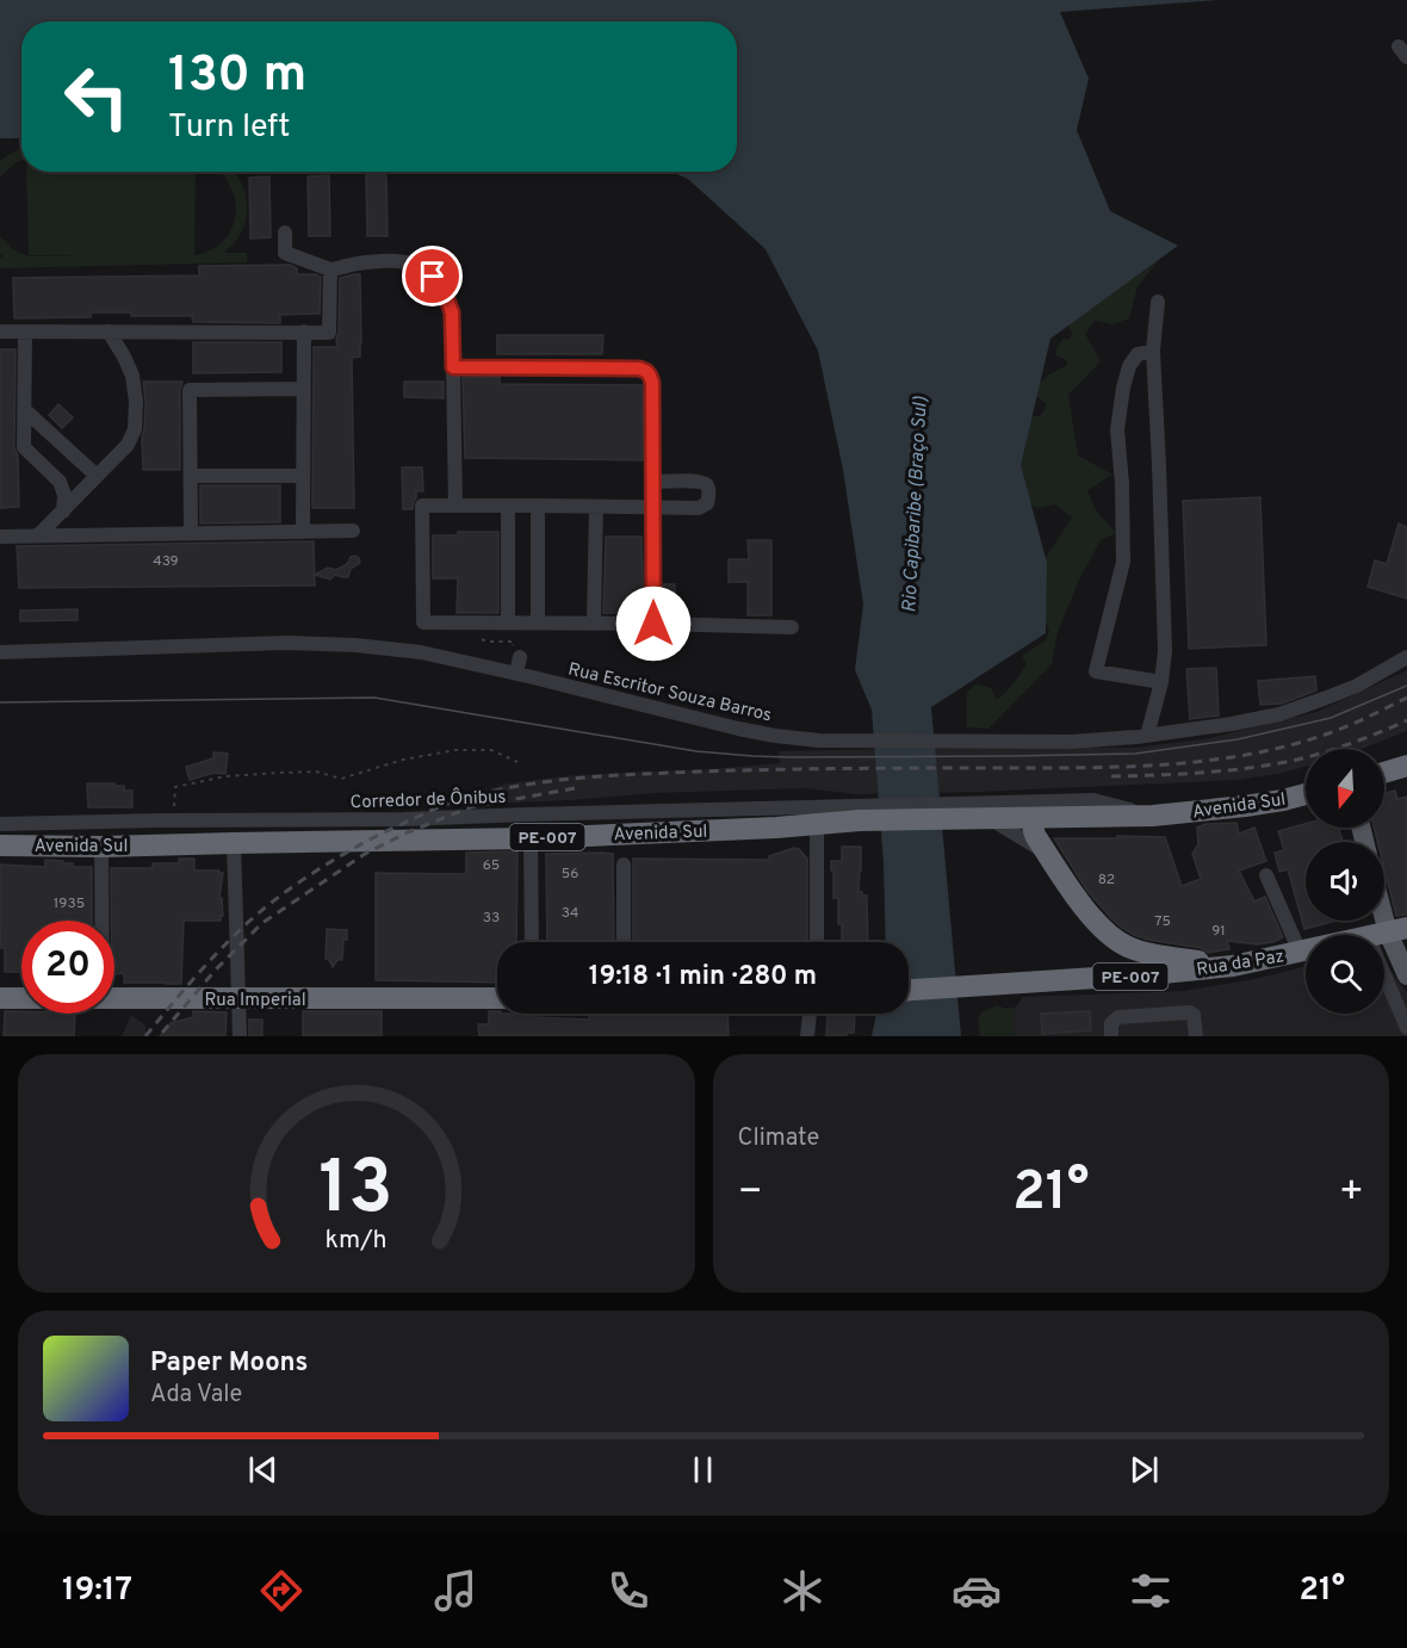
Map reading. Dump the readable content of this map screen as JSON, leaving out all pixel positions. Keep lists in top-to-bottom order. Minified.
{"streets":{"highway":["Avenida Sul","PE-007","Rua da Paz","Rua Imperial"],"street":["Rua Escritor Souza Barros","Corredor de Ônibus"]},"crossings":[["Corredor de Ônibus","Avenida Sul"]],"water":["Rio Capibaribe (Braço Sul)"],"house_numbers":["439","65","56","82","1935","34","33","75","91"],"north":"bottom","page":{"turn":["130 m","Turn left"],"limit":"20","trip":"19:18 · 1 min · 280 m","tile":"Climate","heat":["−","21°","+"],"song":["Paper Moons","Ada Vale"],"tabs":["19:17","21°"],"gauge":["13","km/h"]}}
